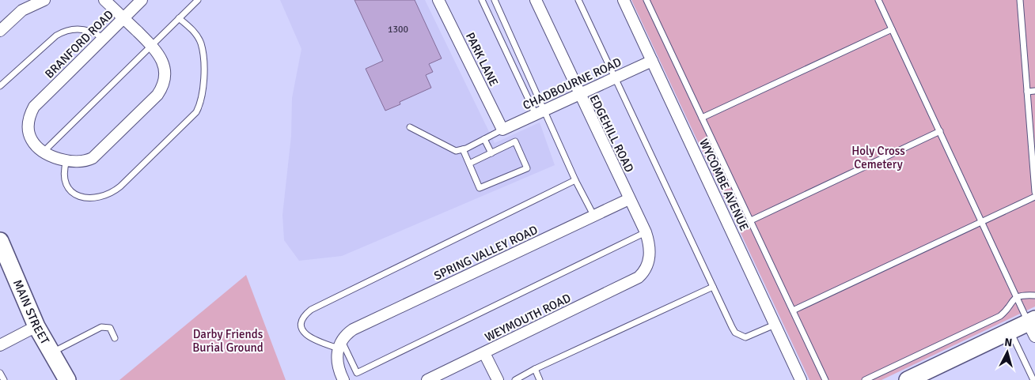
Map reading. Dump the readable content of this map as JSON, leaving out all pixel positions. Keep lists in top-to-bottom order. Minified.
{"streets":{"main road":["MAIN STREET"],"street":["BRANFORD ROAD","PARK LANE","CHADBOURNE ROAD","EDGEHILL ROAD","WYCOMBE AVENUE","SPRING VALLEY ROAD","WEYMOUTH ROAD"]},"crossings":[["PARK LANE","CHADBOURNE ROAD"],["CHADBOURNE ROAD","EDGEHILL ROAD"],["CHADBOURNE ROAD","WYCOMBE AVENUE"],["EDGEHILL ROAD","SPRING VALLEY ROAD"],["EDGEHILL ROAD","WEYMOUTH ROAD"]],"parks":["Holy Cross Cemetery","Darby Friends Burial Ground"],"house_numbers":["1300"],"north":"top"}
